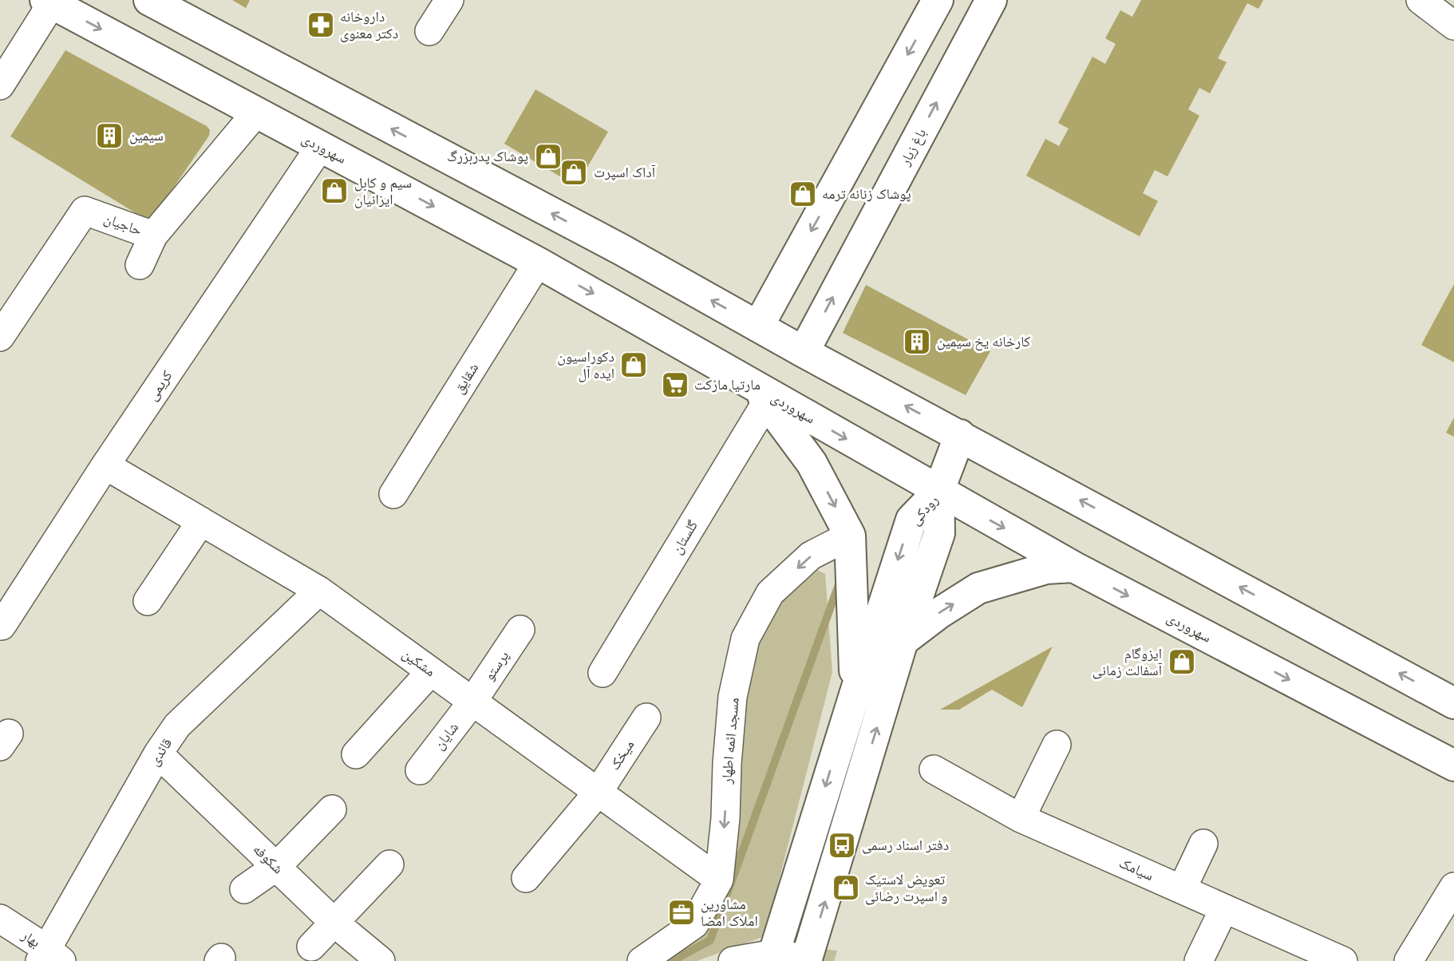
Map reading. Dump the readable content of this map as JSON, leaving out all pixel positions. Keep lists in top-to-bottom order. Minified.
{"streets":{"main road":["باغ زیار","سهروردی","رودکی"],"street":["حاجیان","شقایق","کریمی","گلستان","مشکین","پرستو","شایان","مسجد ائمه اطهار","قائدی","میخک","شکوفه","سیامک","بهار"]},"crossings":[["سهروردی","حاجیان"],["سهروردی","شقایق"],["سهروردی","کریمی"],["سهروردی","رودکی"],["کریمی","مشکین"],["مشکین","پرستو"],["مشکین","شایان"],["مشکین","مسجد ائمه اطهار"],["مشکین","قائدی"],["مشکین","میخک"],["پرستو","شایان"],["قائدی","شکوفه"],["قائدی","بهار"]],"one_way":["مسجد ائمه اطهار"],"places":{"pharmacy":["داروخانه دکتر معنوی"],"building":["سیمین","کارخانه یخ سیمین"],"shop":["پوشاک پدربزرگ","آداک اسپرت","سیم و کابل ایرانیان","پوشاک زنانه ترمه","دکوراسیون ایده آل","ایزوگام آسفالت زمانی","تعویض لاستیک و اسپرت رضائی"],"supermarket":["مارتیا مارکت"],"bus stop":["دفتر اسناد رسمی"],"office":["مشاورین املاک امضا"]}}
